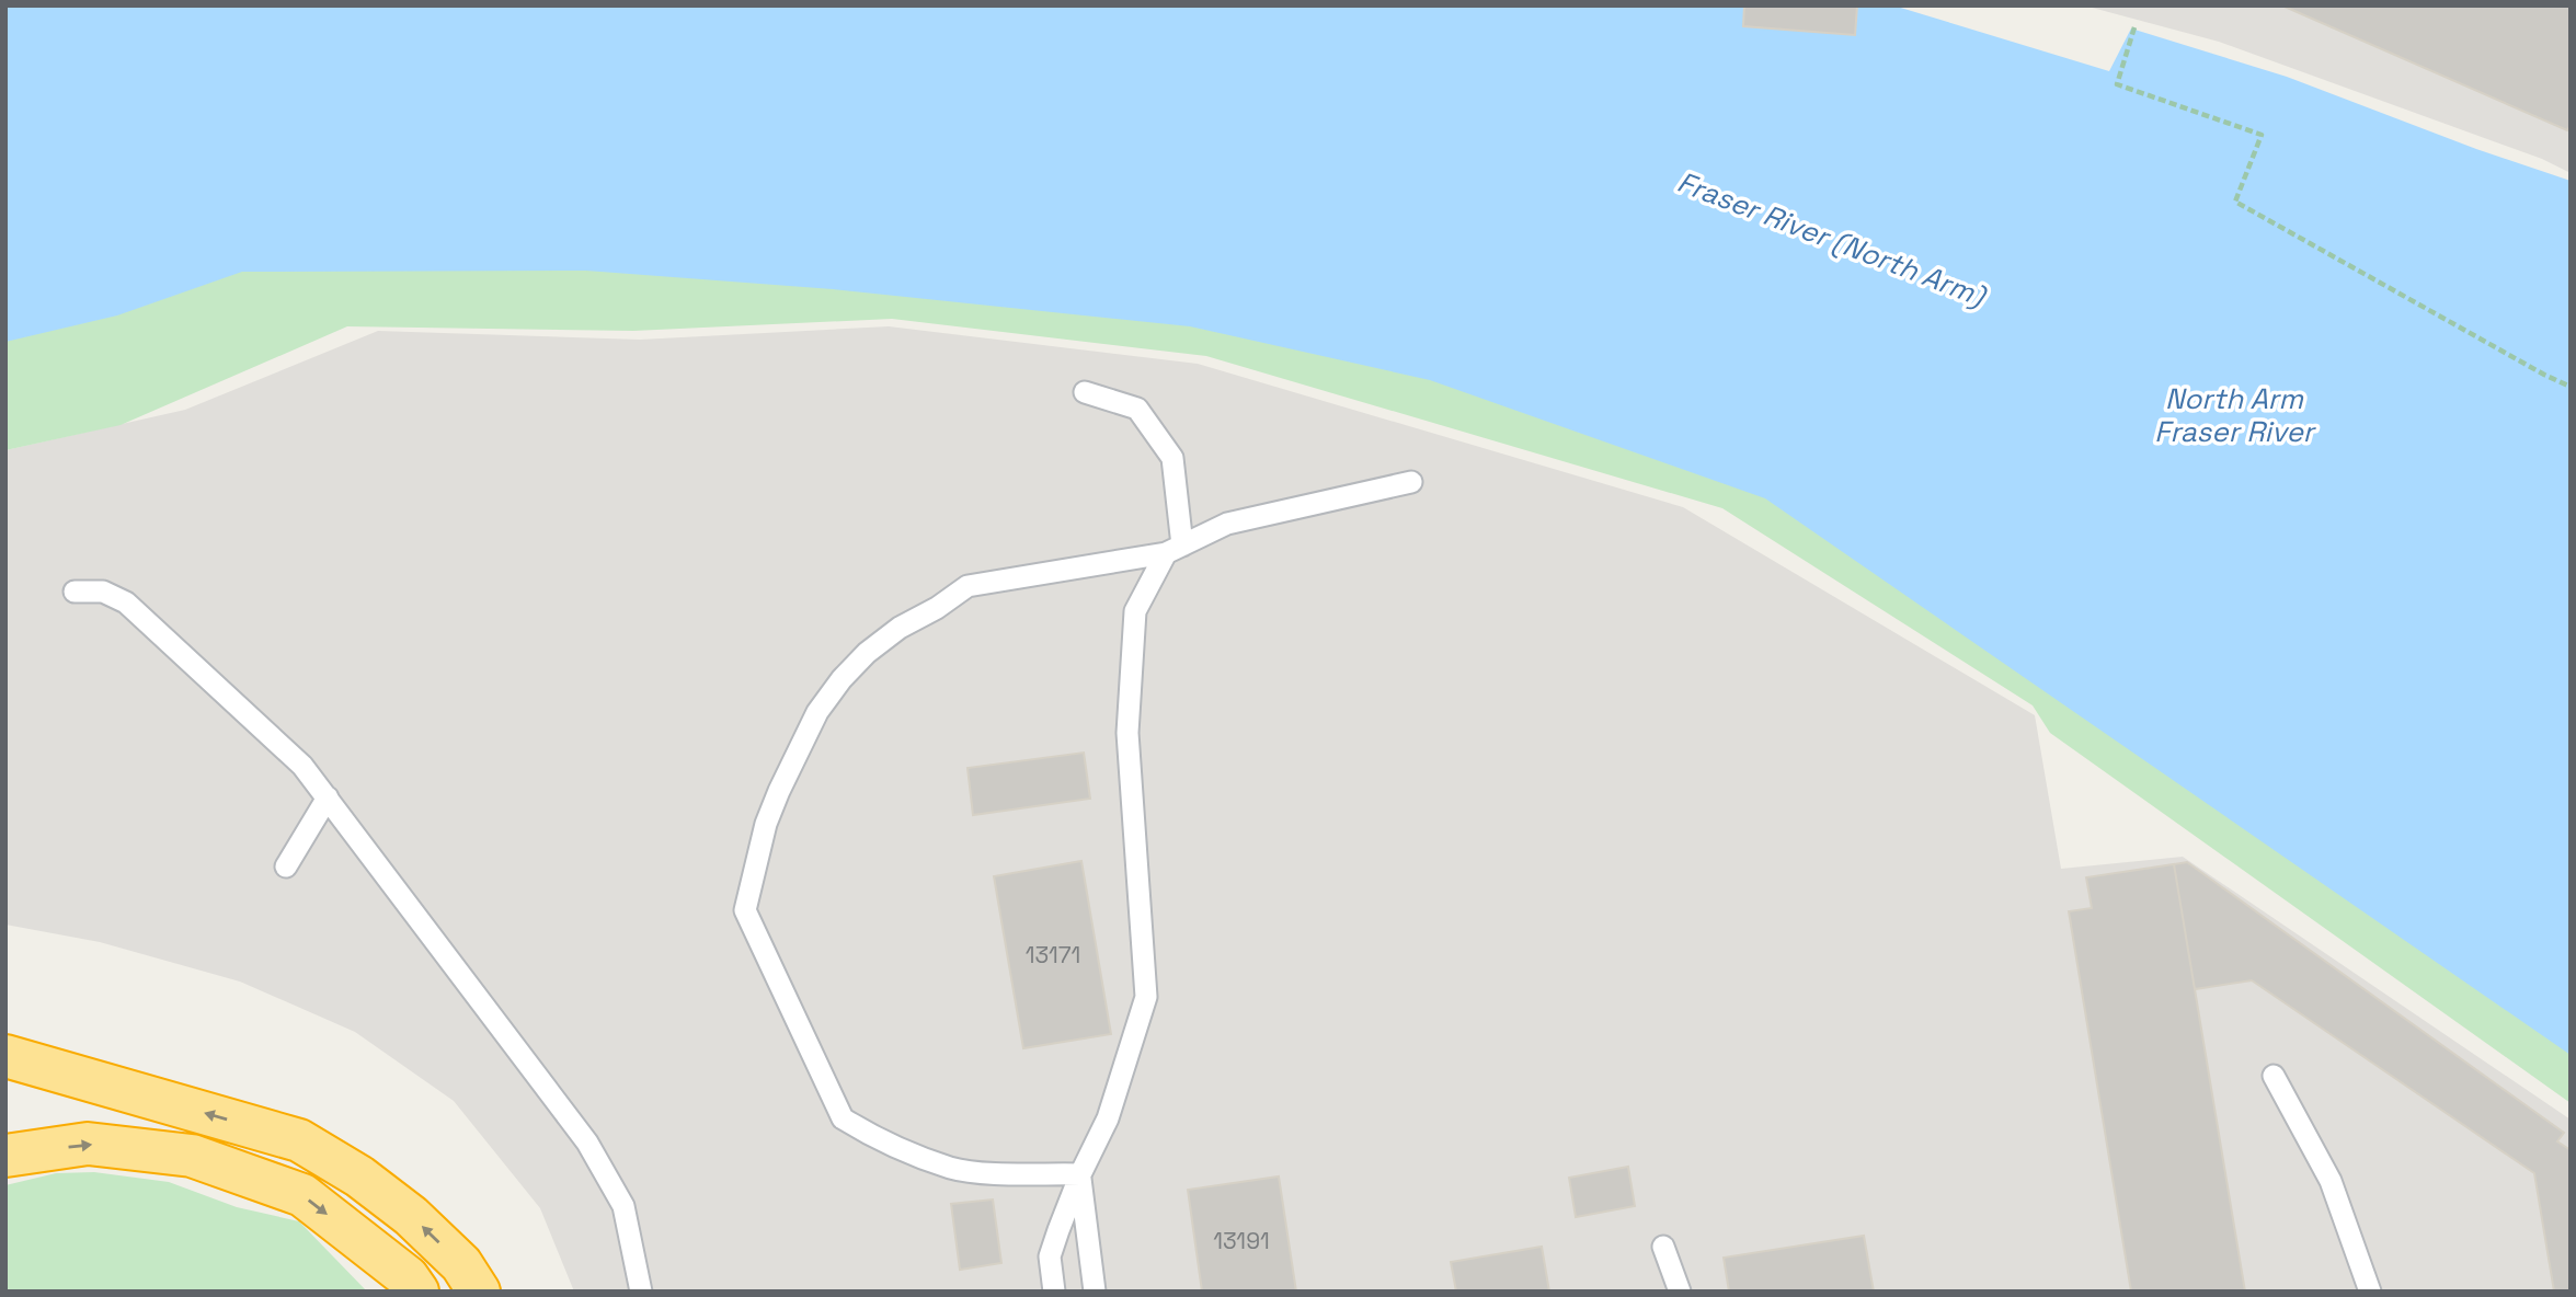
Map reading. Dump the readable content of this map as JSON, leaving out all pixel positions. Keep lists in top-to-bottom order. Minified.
{"water":["Fraser River (North Arm)","North Arm Fraser River"],"house_numbers":["13171","13191"]}
